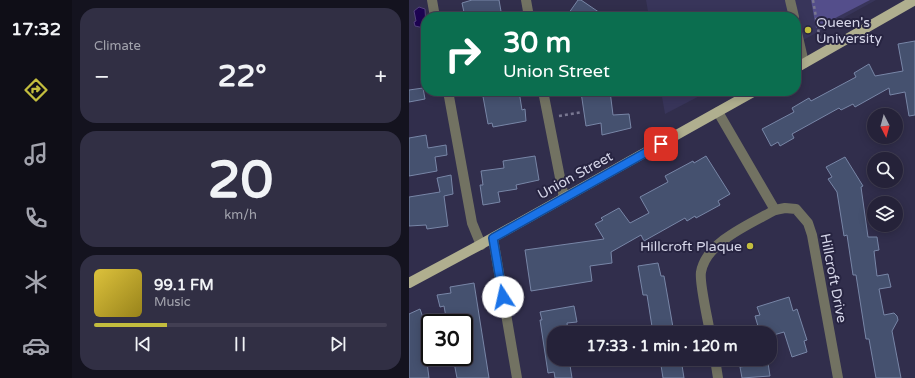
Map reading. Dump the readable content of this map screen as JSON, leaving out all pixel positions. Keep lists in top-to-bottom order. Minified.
{"streets":{"main road":["Union Street"],"street":["Hillcroft Drive"]},"places":["Queen's University","Hillcroft Plaque"],"north":"bottom","page":{"tabs":"17:32","tile":["Climate",["20","km/h"]],"turn":["30 m","Union Street"],"heat":["−","22°","+"],"song":["99.1 FM","Music"],"limit":"30","trip":"17:33 · 1 min · 120 m"}}
